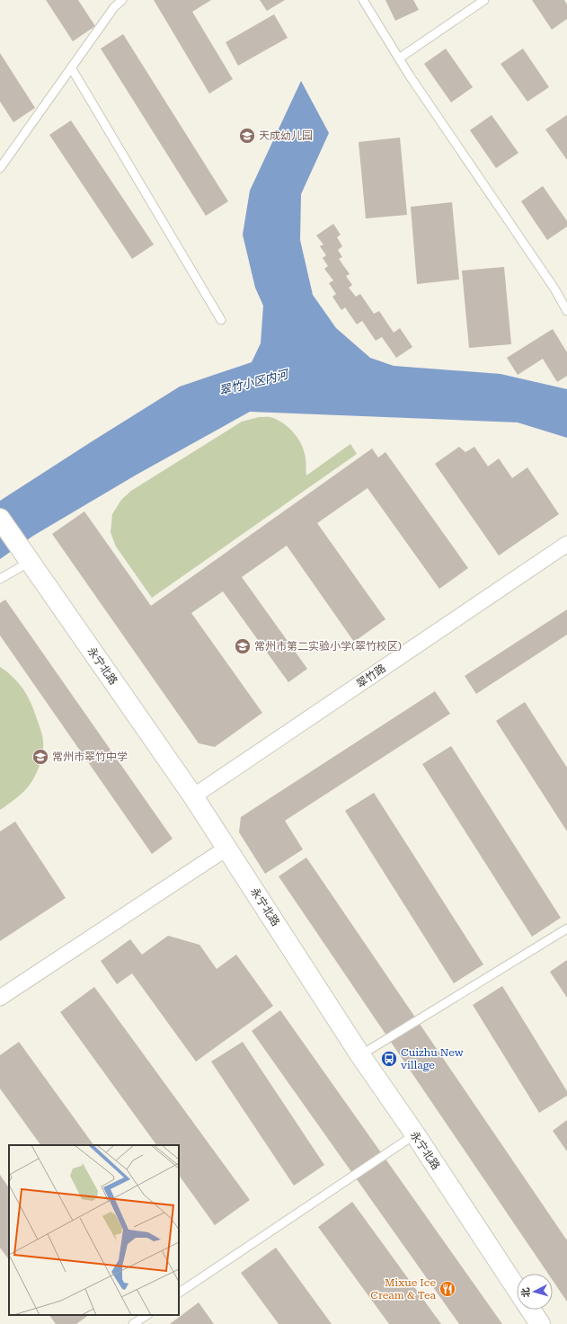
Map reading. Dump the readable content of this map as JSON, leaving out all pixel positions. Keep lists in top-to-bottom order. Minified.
{"streets":{"main road":["永宁北路"],"street":["翠竹路"]},"crossings":[["永宁北路","翠竹路"]],"water":["翠竹小区内河"],"places":{"school or university":["天成幼儿园","常州市第二实验小学(翠竹校区)","常州市翠竹中学"],"bus stop":["Cuizhu New village"],"restaurant":["Mixue Ice Cream & Tea"]},"north":"left"}
